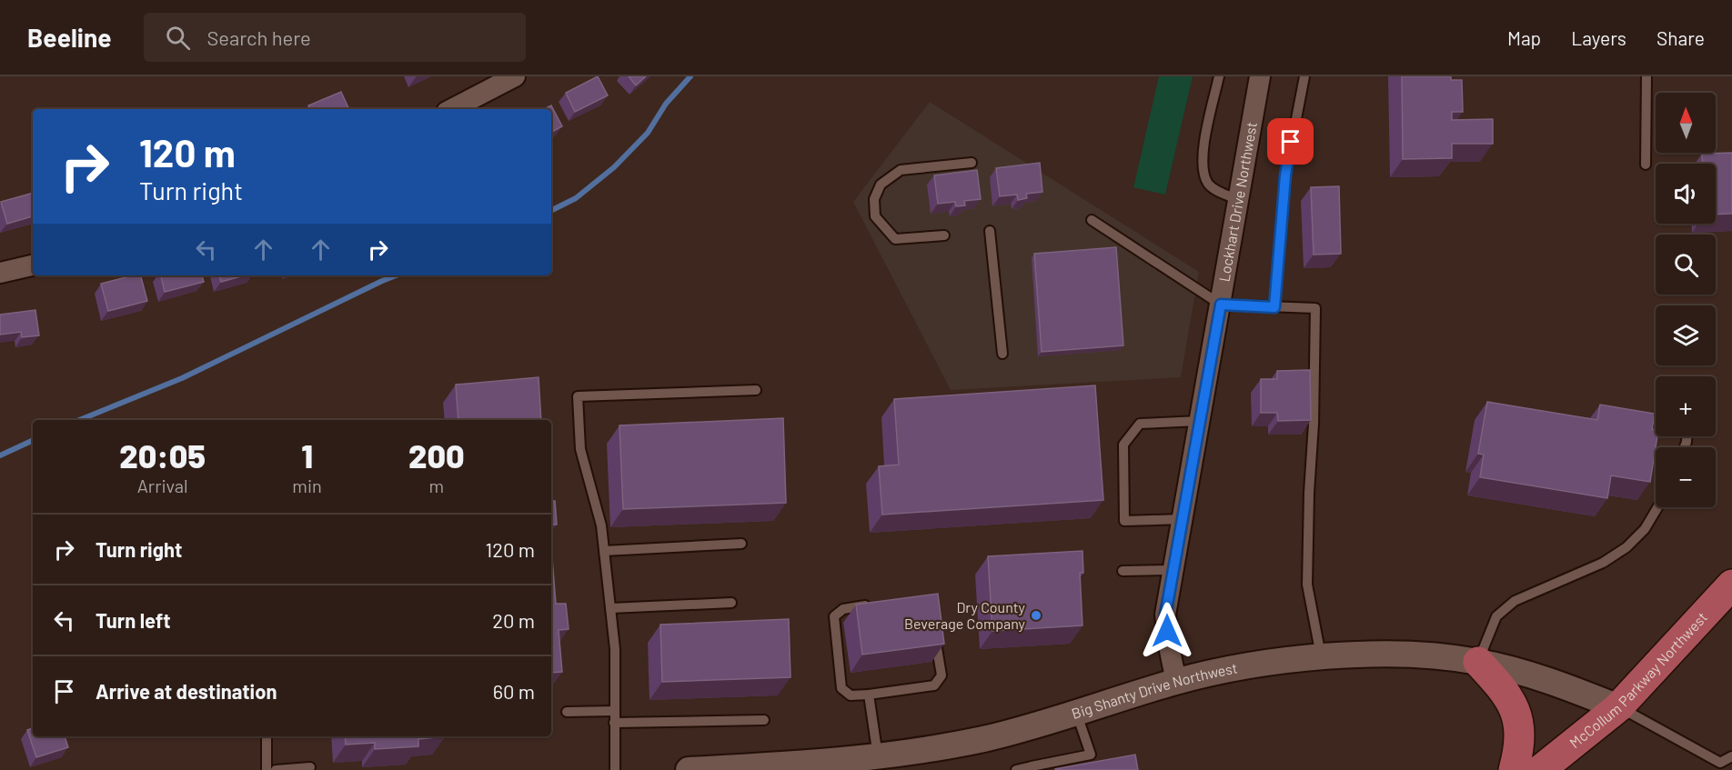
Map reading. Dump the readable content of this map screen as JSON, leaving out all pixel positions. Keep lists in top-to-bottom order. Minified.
{"streets":{"main road":["McCollum Parkway Northwest"],"street":["Lockhart Drive Northwest","Big Shanty Drive Northwest"]},"crossings":[["Lockhart Drive Northwest","Big Shanty Drive Northwest"],["McCollum Parkway Northwest","Big Shanty Drive Northwest"]],"places":["Dry County Beverage Company"],"north":"top","page":{"header":"Beeline","search":"Search here","nav":["Map","Layers","Share"],"map_buttons":["+","−"],"turn":["120 m","Turn right"],"eta":["20:05","Arrival","1","min","200","m"],"list":[{"name":"Turn right","value":"120 m"},{"name":"Turn left","value":"20 m"},{"name":"Arrive at destination","value":"60 m"}]}}
